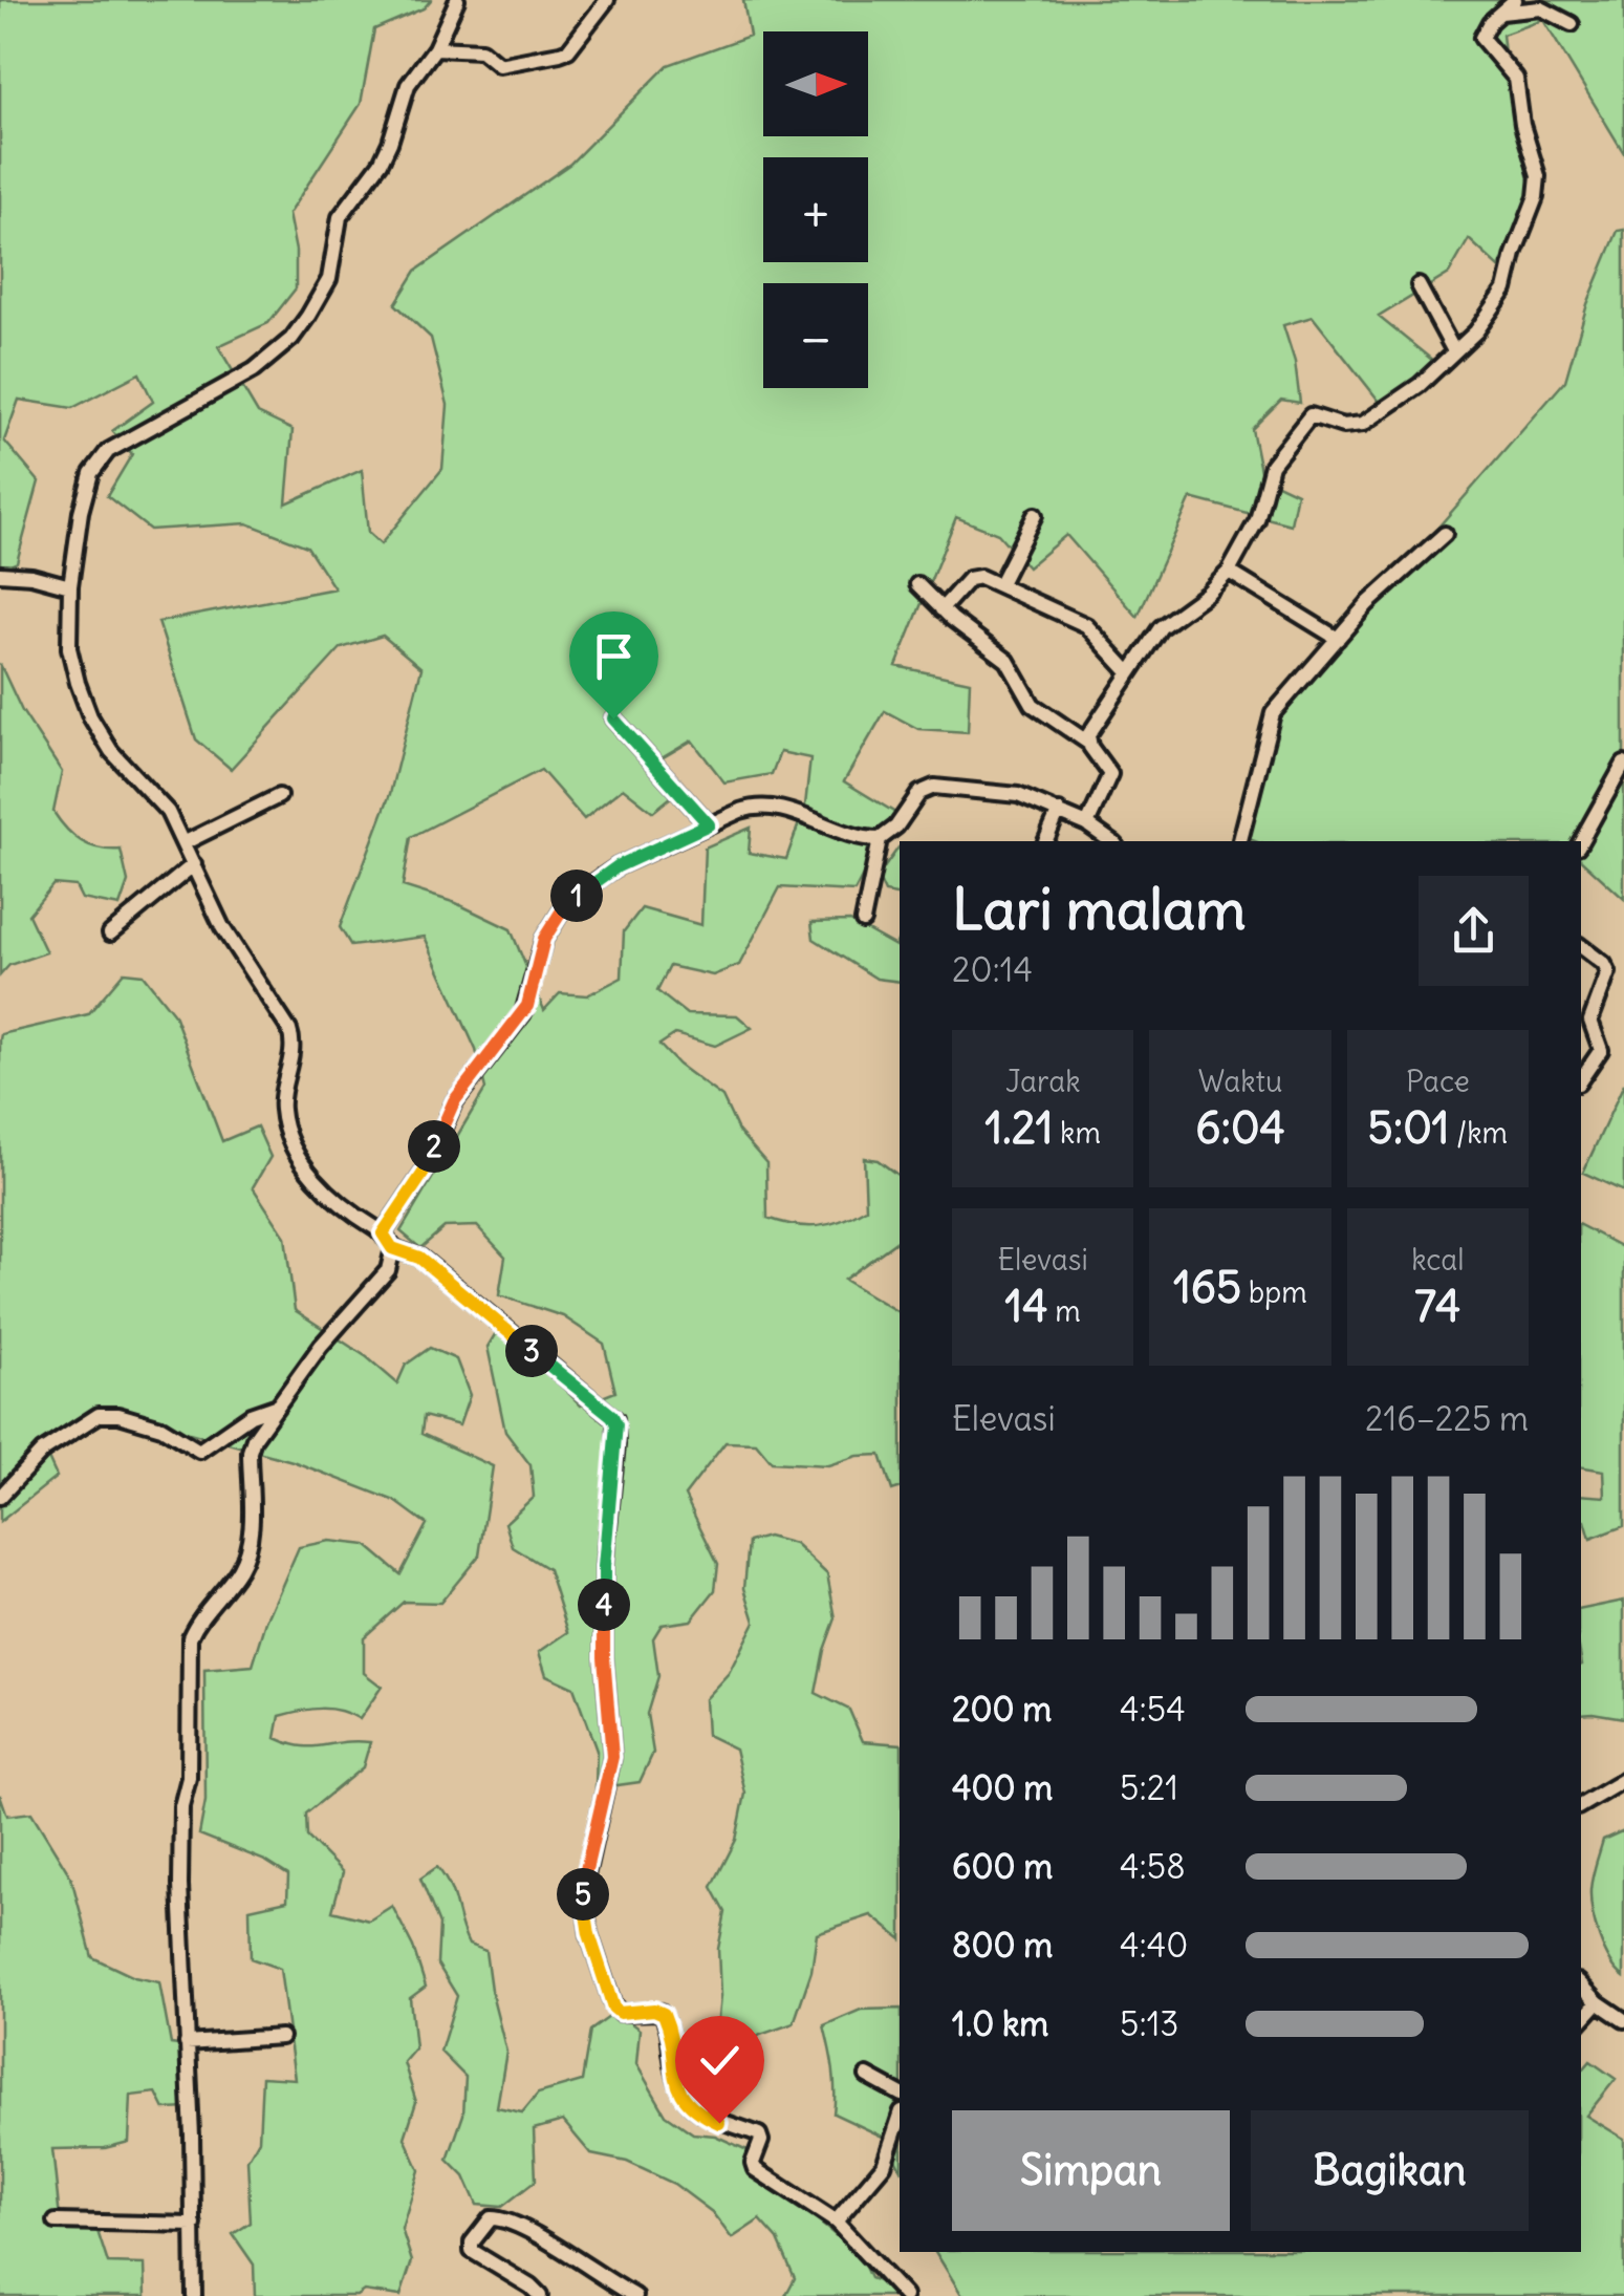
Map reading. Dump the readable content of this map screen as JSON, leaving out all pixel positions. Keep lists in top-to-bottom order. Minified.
{"north":"right","page":{"map_buttons":["+","−"],"heading":["Lari malam","20:14"],"pins":["1","2","3","4","5"],"stats":[["Jarak","1.21 km"],["Waktu","6:04"],["Pace","5:01 /km"],["Elevasi","14 m"],["165 bpm"],["kcal","74"]],"chart":["Elevasi","216–225 m"],"list":[{"name":"200 m","note":"4:54"},{"name":"400 m","note":"5:21"},{"name":"600 m","note":"4:58"},{"name":"800 m","note":"4:40"},{"name":"1.0 km","note":"5:13"}],"buttons":["Simpan","Bagikan"]}}
